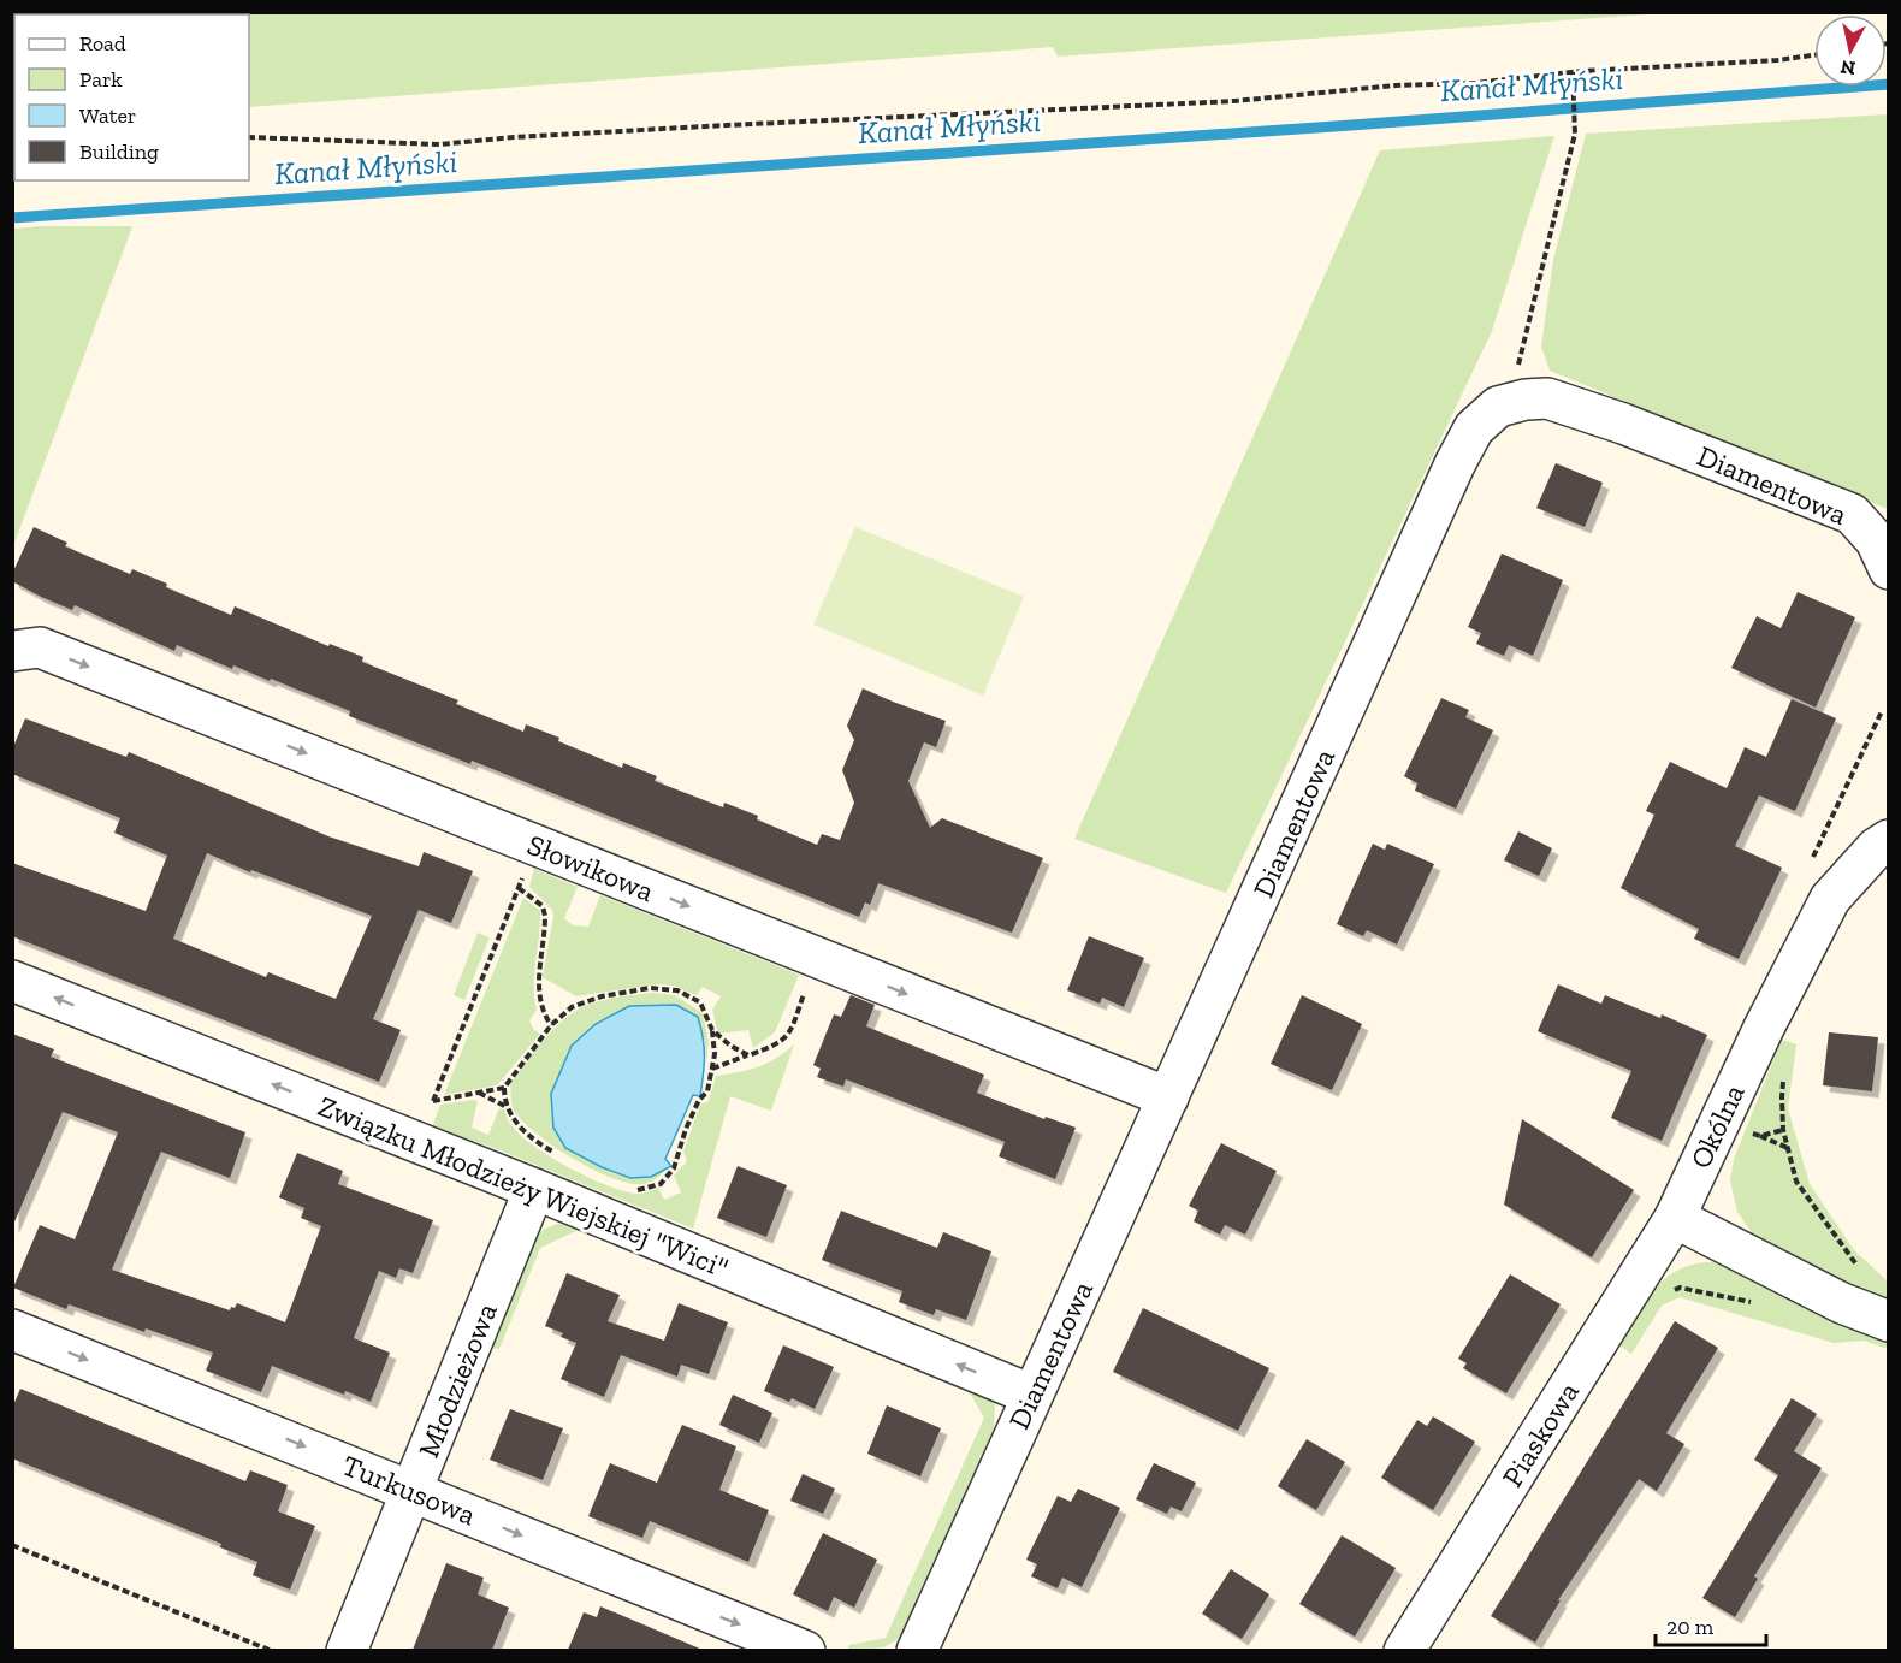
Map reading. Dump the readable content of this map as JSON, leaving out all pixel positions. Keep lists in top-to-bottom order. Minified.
{"streets":{"street":["Diamentowa","Słowikowa","Okólna","Związku Młodzieży Wiejskiej \"Wici\"","Młodzieżowa","Piaskowa","Turkusowa"]},"crossings":[["Diamentowa","Słowikowa"],["Diamentowa","Związku Młodzieży Wiejskiej \"Wici\""],["Okólna","Piaskowa"],["Związku Młodzieży Wiejskiej \"Wici\"","Młodzieżowa"],["Młodzieżowa","Turkusowa"]],"one_way":["Słowikowa","Związku Młodzieży Wiejskiej \"Wici\"","Turkusowa"],"water":["Kanał Młyński"],"legend":["Road","Park","Water","Building"],"scale_bar":"20 m","north":"bottom"}
